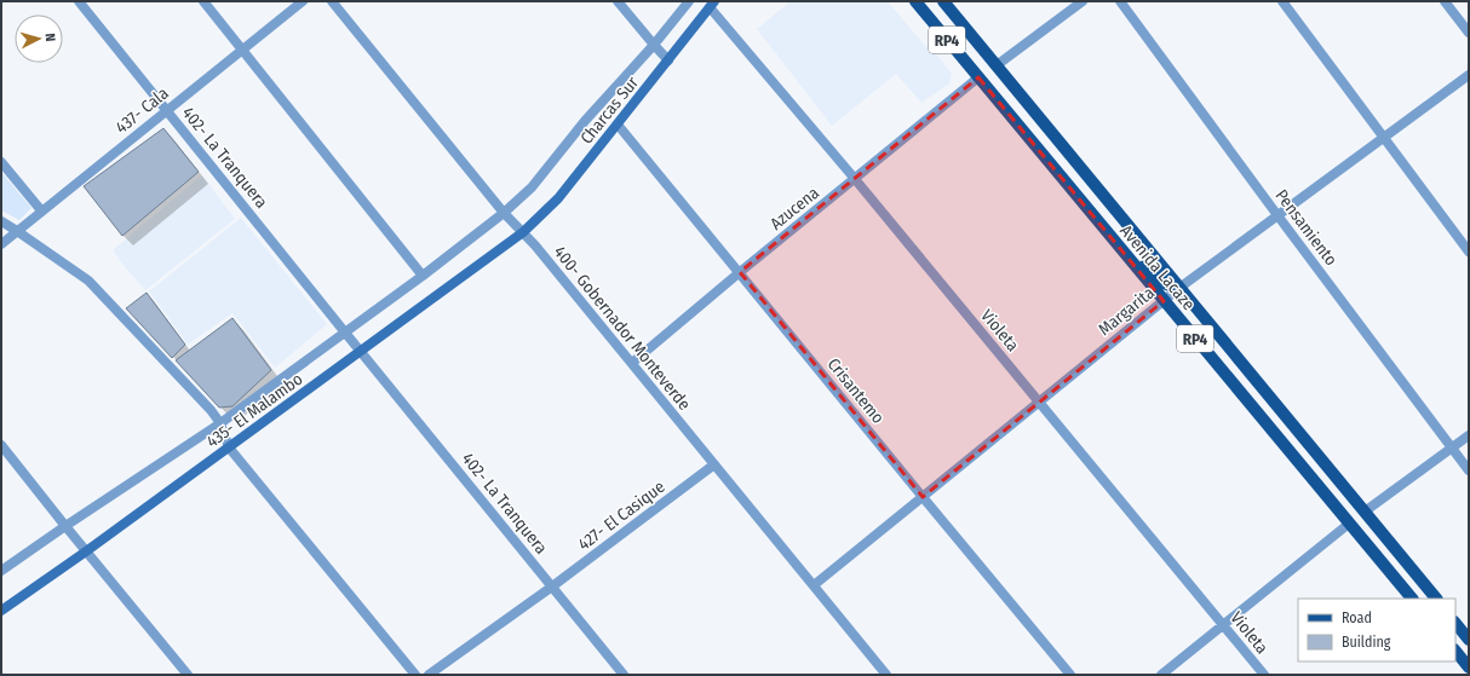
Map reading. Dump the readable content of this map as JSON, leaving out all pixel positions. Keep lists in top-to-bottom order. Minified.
{"streets":{"main road":["RP4","Charcas Sur","Avenida Lacaze","435- El Malambo"],"street":["437- Cala","402- La Tranquera","Azucena","Pensamiento","Margarita","400- Gobernador Monteverde","Violeta","Crisantemo","427- El Casique"]},"crossings":[["437- Cala","402- La Tranquera"],["Charcas Sur","400- Gobernador Monteverde"],["Charcas Sur","Violeta"],["Charcas Sur","Crisantemo"],["Charcas Sur","435- El Malambo"],["402- La Tranquera","435- El Malambo"],["402- La Tranquera","427- El Casique"],["Azucena","Avenida Lacaze"],["Azucena","400- Gobernador Monteverde"],["Azucena","Violeta"],["Azucena","Crisantemo"],["Pensamiento","Margarita"],["Avenida Lacaze","Margarita"],["Margarita","400- Gobernador Monteverde"],["Margarita","Violeta"],["Margarita","Crisantemo"],["400- Gobernador Monteverde","435- El Malambo"],["400- Gobernador Monteverde","427- El Casique"]],"legend":["Road","Building"],"north":"right"}
